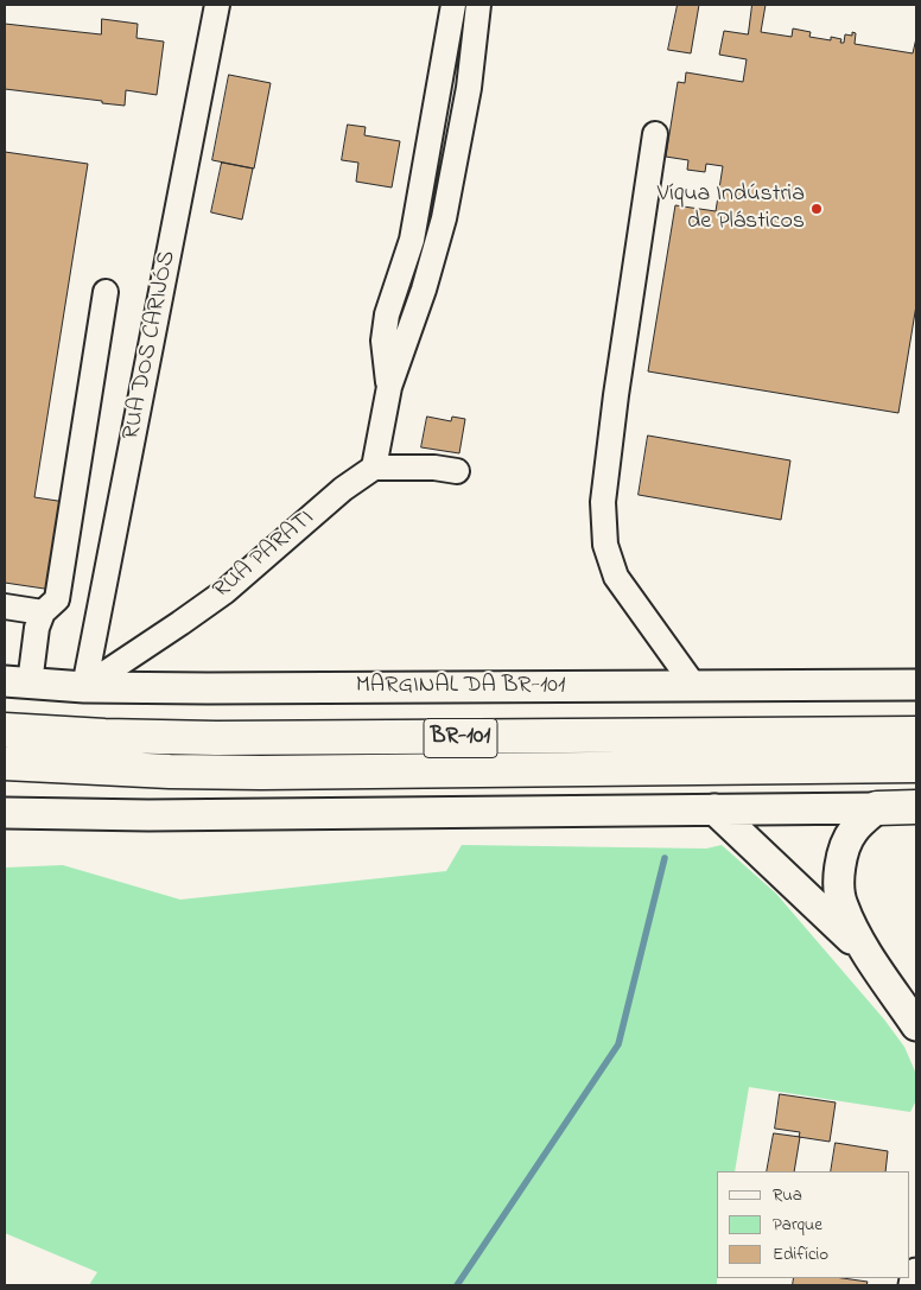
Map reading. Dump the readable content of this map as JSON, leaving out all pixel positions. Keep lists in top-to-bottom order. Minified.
{"streets":{"highway":["BR-101"],"main road":["MARGINAL DA BR-101"],"street":["RUA DOS CARIJÓS","RUA PARATI"]},"crossings":[["RUA DOS CARIJÓS","RUA PARATI"],["RUA DOS CARIJÓS","MARGINAL DA BR-101"],["RUA PARATI","MARGINAL DA BR-101"]],"places":["Víqua Indústria de Plásticos"],"legend":["Rua","Parque","Edifício"]}
